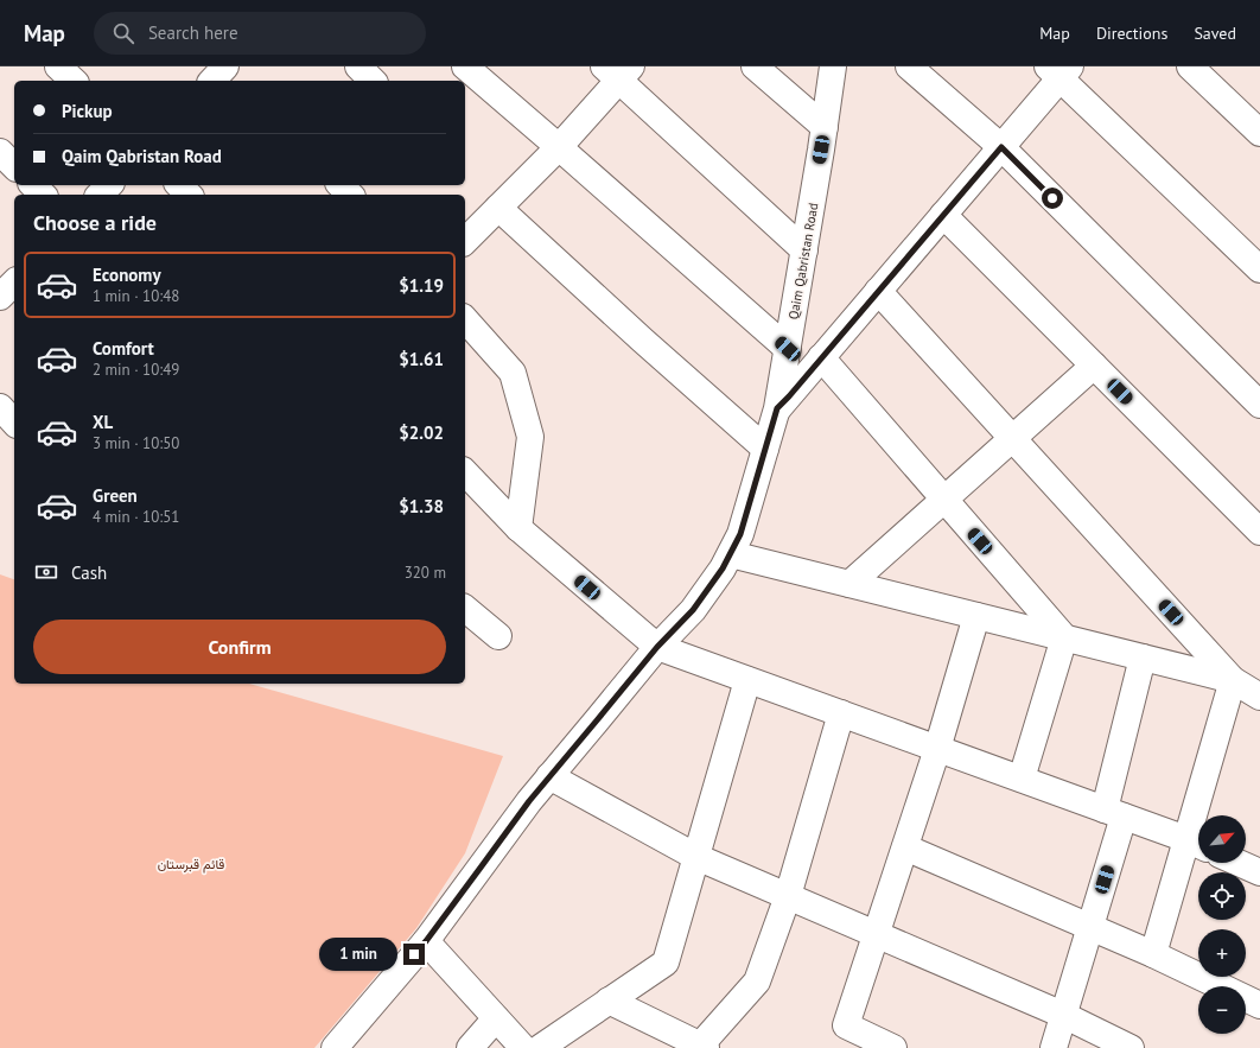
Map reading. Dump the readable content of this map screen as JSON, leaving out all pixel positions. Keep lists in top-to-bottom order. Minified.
{"streets":{"street":["Qaim Qabristan Road"]},"parks":["قائم قبرستان"],"north":"top right","page":{"header":"Map","search":"Search here","nav":["Map","Directions","Saved"],"banner":["Pickup","Qaim Qabristan Road"],"heading":"Choose a ride","list":[{"name":"Economy","note":"1 min · 10:48","value":"$1.19"},{"name":"Comfort","note":"2 min · 10:49","value":"$1.61"},{"name":"XL","note":"3 min · 10:50","value":"$2.02"},{"name":"Green","note":"4 min · 10:51","value":"$1.38"}],"pay":["Cash","320 m"],"buttons":"Confirm","map_buttons":["+","−"],"bubble":"1 min"}}
